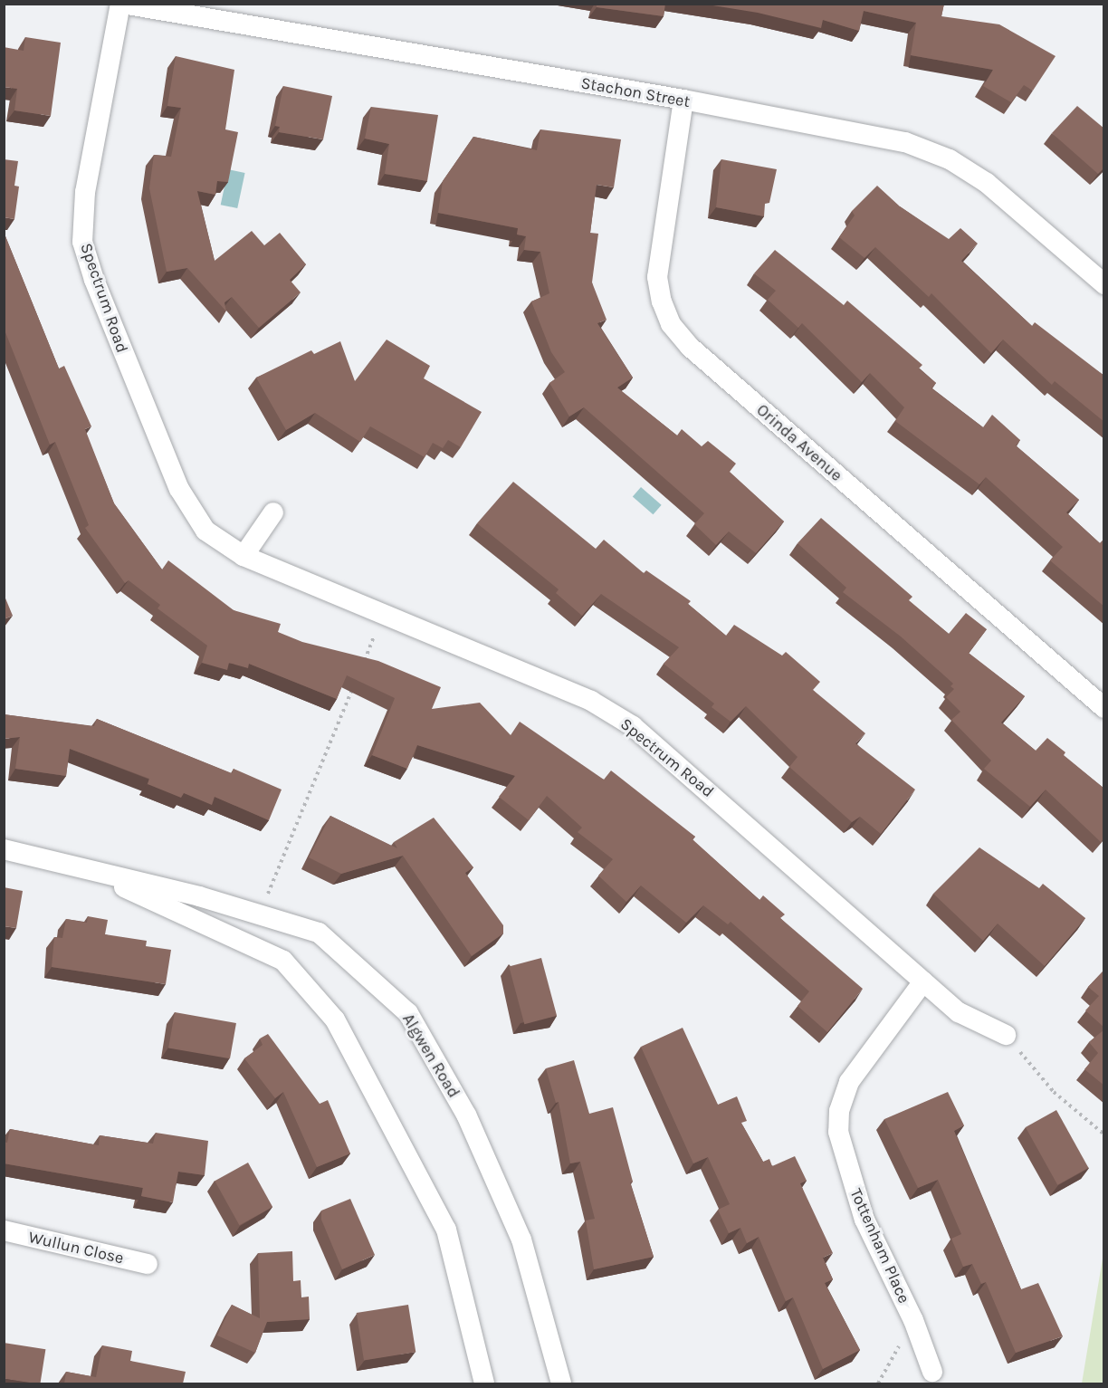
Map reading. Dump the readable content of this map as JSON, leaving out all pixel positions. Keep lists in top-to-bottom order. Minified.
{"streets":{"street":["Stachon Street","Spectrum Road","Orinda Avenue","Algwen Road","Tottenham Place","Wullun Close"]},"crossings":[["Stachon Street","Spectrum Road"],["Stachon Street","Orinda Avenue"],["Spectrum Road","Tottenham Place"]]}
